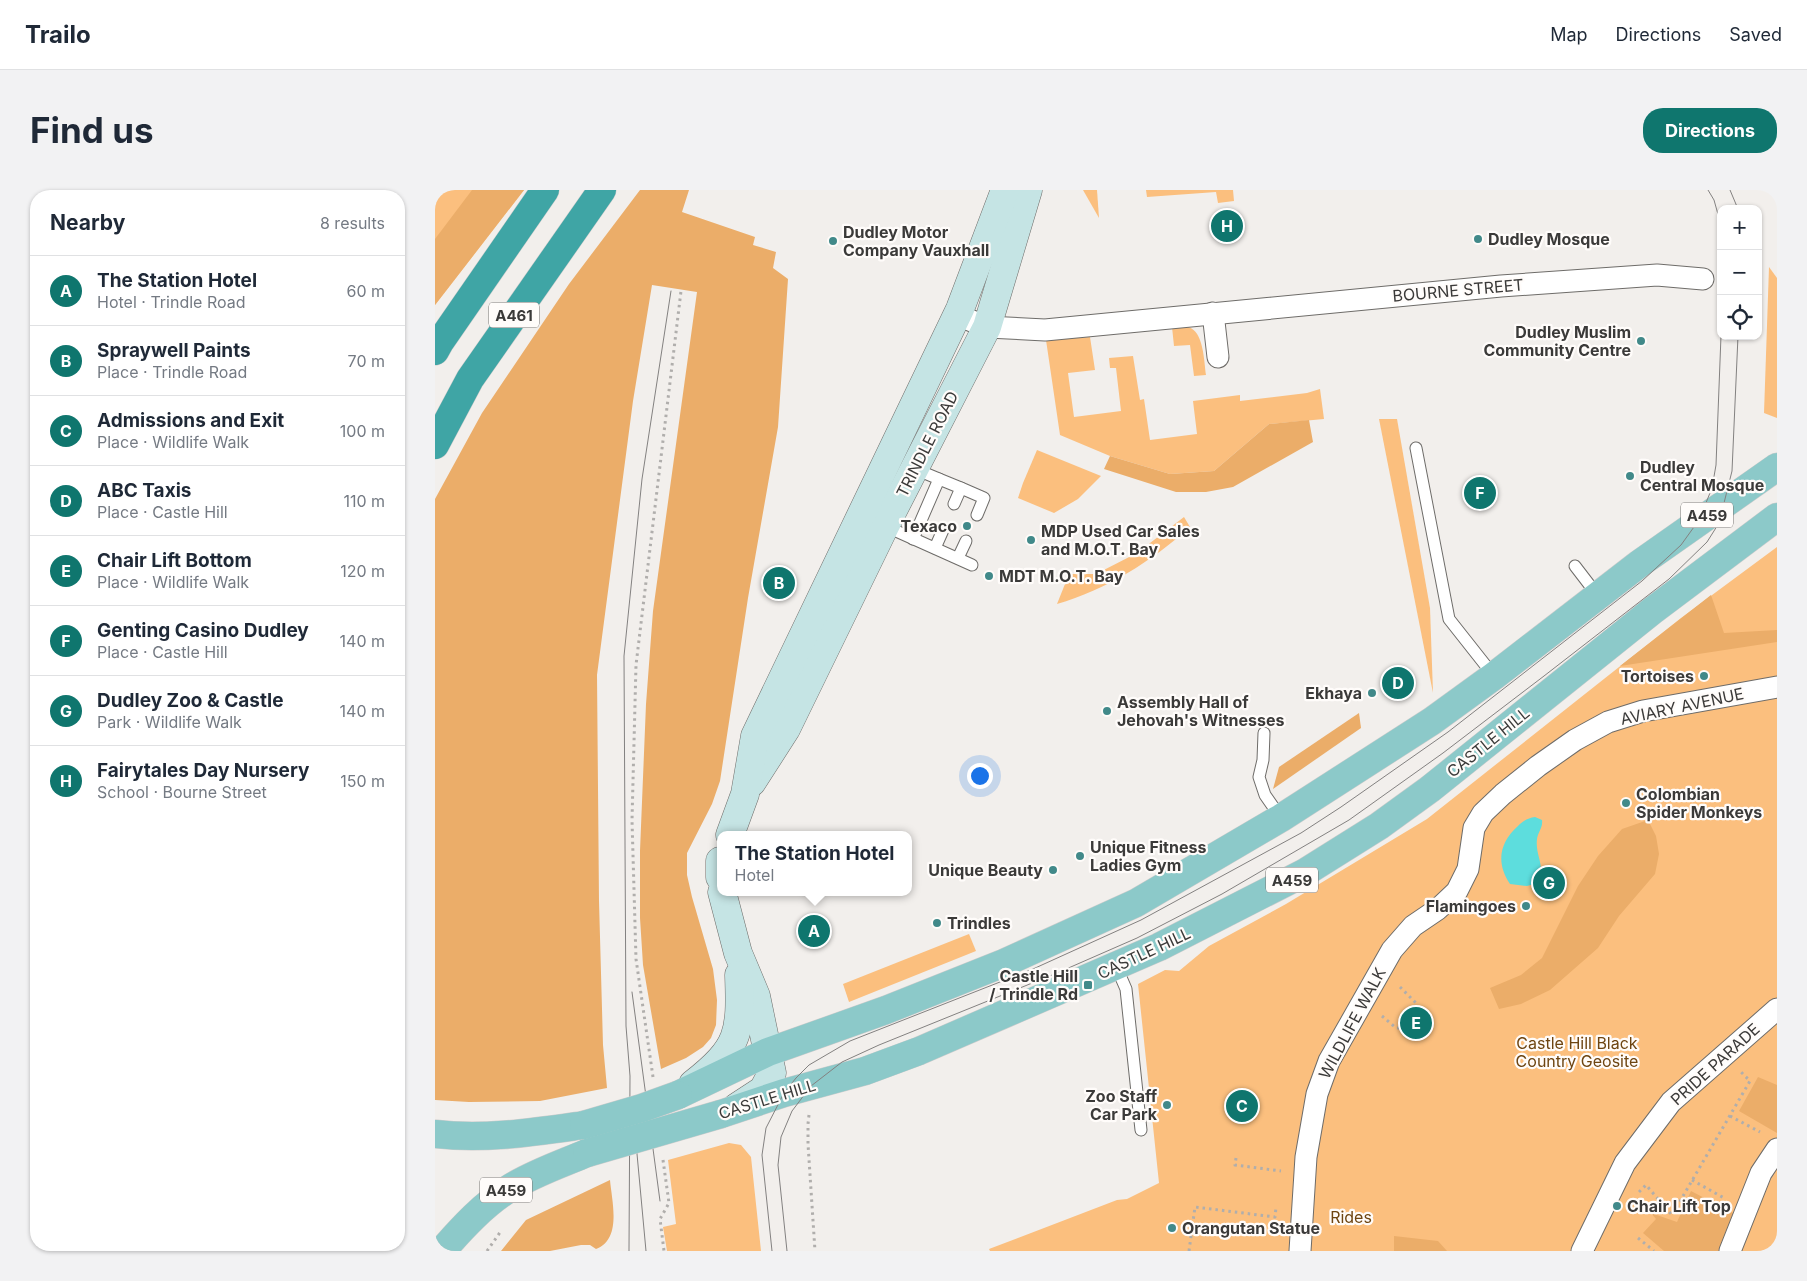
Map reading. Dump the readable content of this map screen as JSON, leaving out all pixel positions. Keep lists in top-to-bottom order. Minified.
{"streets":{"highway":["A461"],"main road":["TRINDLE ROAD","A459","CASTLE HILL"],"street":["BOURNE STREET","AVIARY AVENUE","WILDLIFE WALK","PRIDE PARADE"]},"crossings":[["BOURNE STREET","TRINDLE ROAD"],["AVIARY AVENUE","WILDLIFE WALK"]],"parks":["Castle Hill Black Country Geosite","Rides"],"places":{"other":["Dudley Mosque","Dudley Motor Company Vauxhall","Dudley Muslim Community Centre","Dudley Central Mosque","Texaco","MDP Used Car Sales and M.O.T. Bay","MDT M.O.T. Bay","Tortoises","Ekhaya","Assembly Hall of Jehovah's Witnesses","Colombian Spider Monkeys","Unique Fitness Ladies Gym","Unique Beauty","Flamingoes","Trindles","Zoo Staff Car Park","Chair Lift Top","Orangutan Statue"],"transit":["Castle Hill / Trindle Rd"]},"page":{"header":"Trailo","nav":["Map","Directions","Saved"],"buttons":"Directions","title":"Find us","heading":["Nearby","8 results"],"map_buttons":["+","−"],"pins":["H","F","B","D","G","A","E","C"],"list":[{"mark":"A","name":"The Station Hotel","note":"Hotel · Trindle Road","value":"60 m"},{"mark":"B","name":"Spraywell Paints","note":"Place · Trindle Road","value":"70 m"},{"mark":"C","name":"Admissions and Exit","note":"Place · Wildlife Walk","value":"100 m"},{"mark":"D","name":"ABC Taxis","note":"Place · Castle Hill","value":"110 m"},{"mark":"E","name":"Chair Lift Bottom","note":"Place · Wildlife Walk","value":"120 m"},{"mark":"F","name":"Genting Casino Dudley","note":"Place · Castle Hill","value":"140 m"},{"mark":"G","name":"Dudley Zoo & Castle","note":"Park · Wildlife Walk","value":"140 m"},{"mark":"H","name":"Fairytales Day Nursery","note":"School · Bourne Street","value":"150 m"}],"popup":["The Station Hotel","Hotel"]}}
